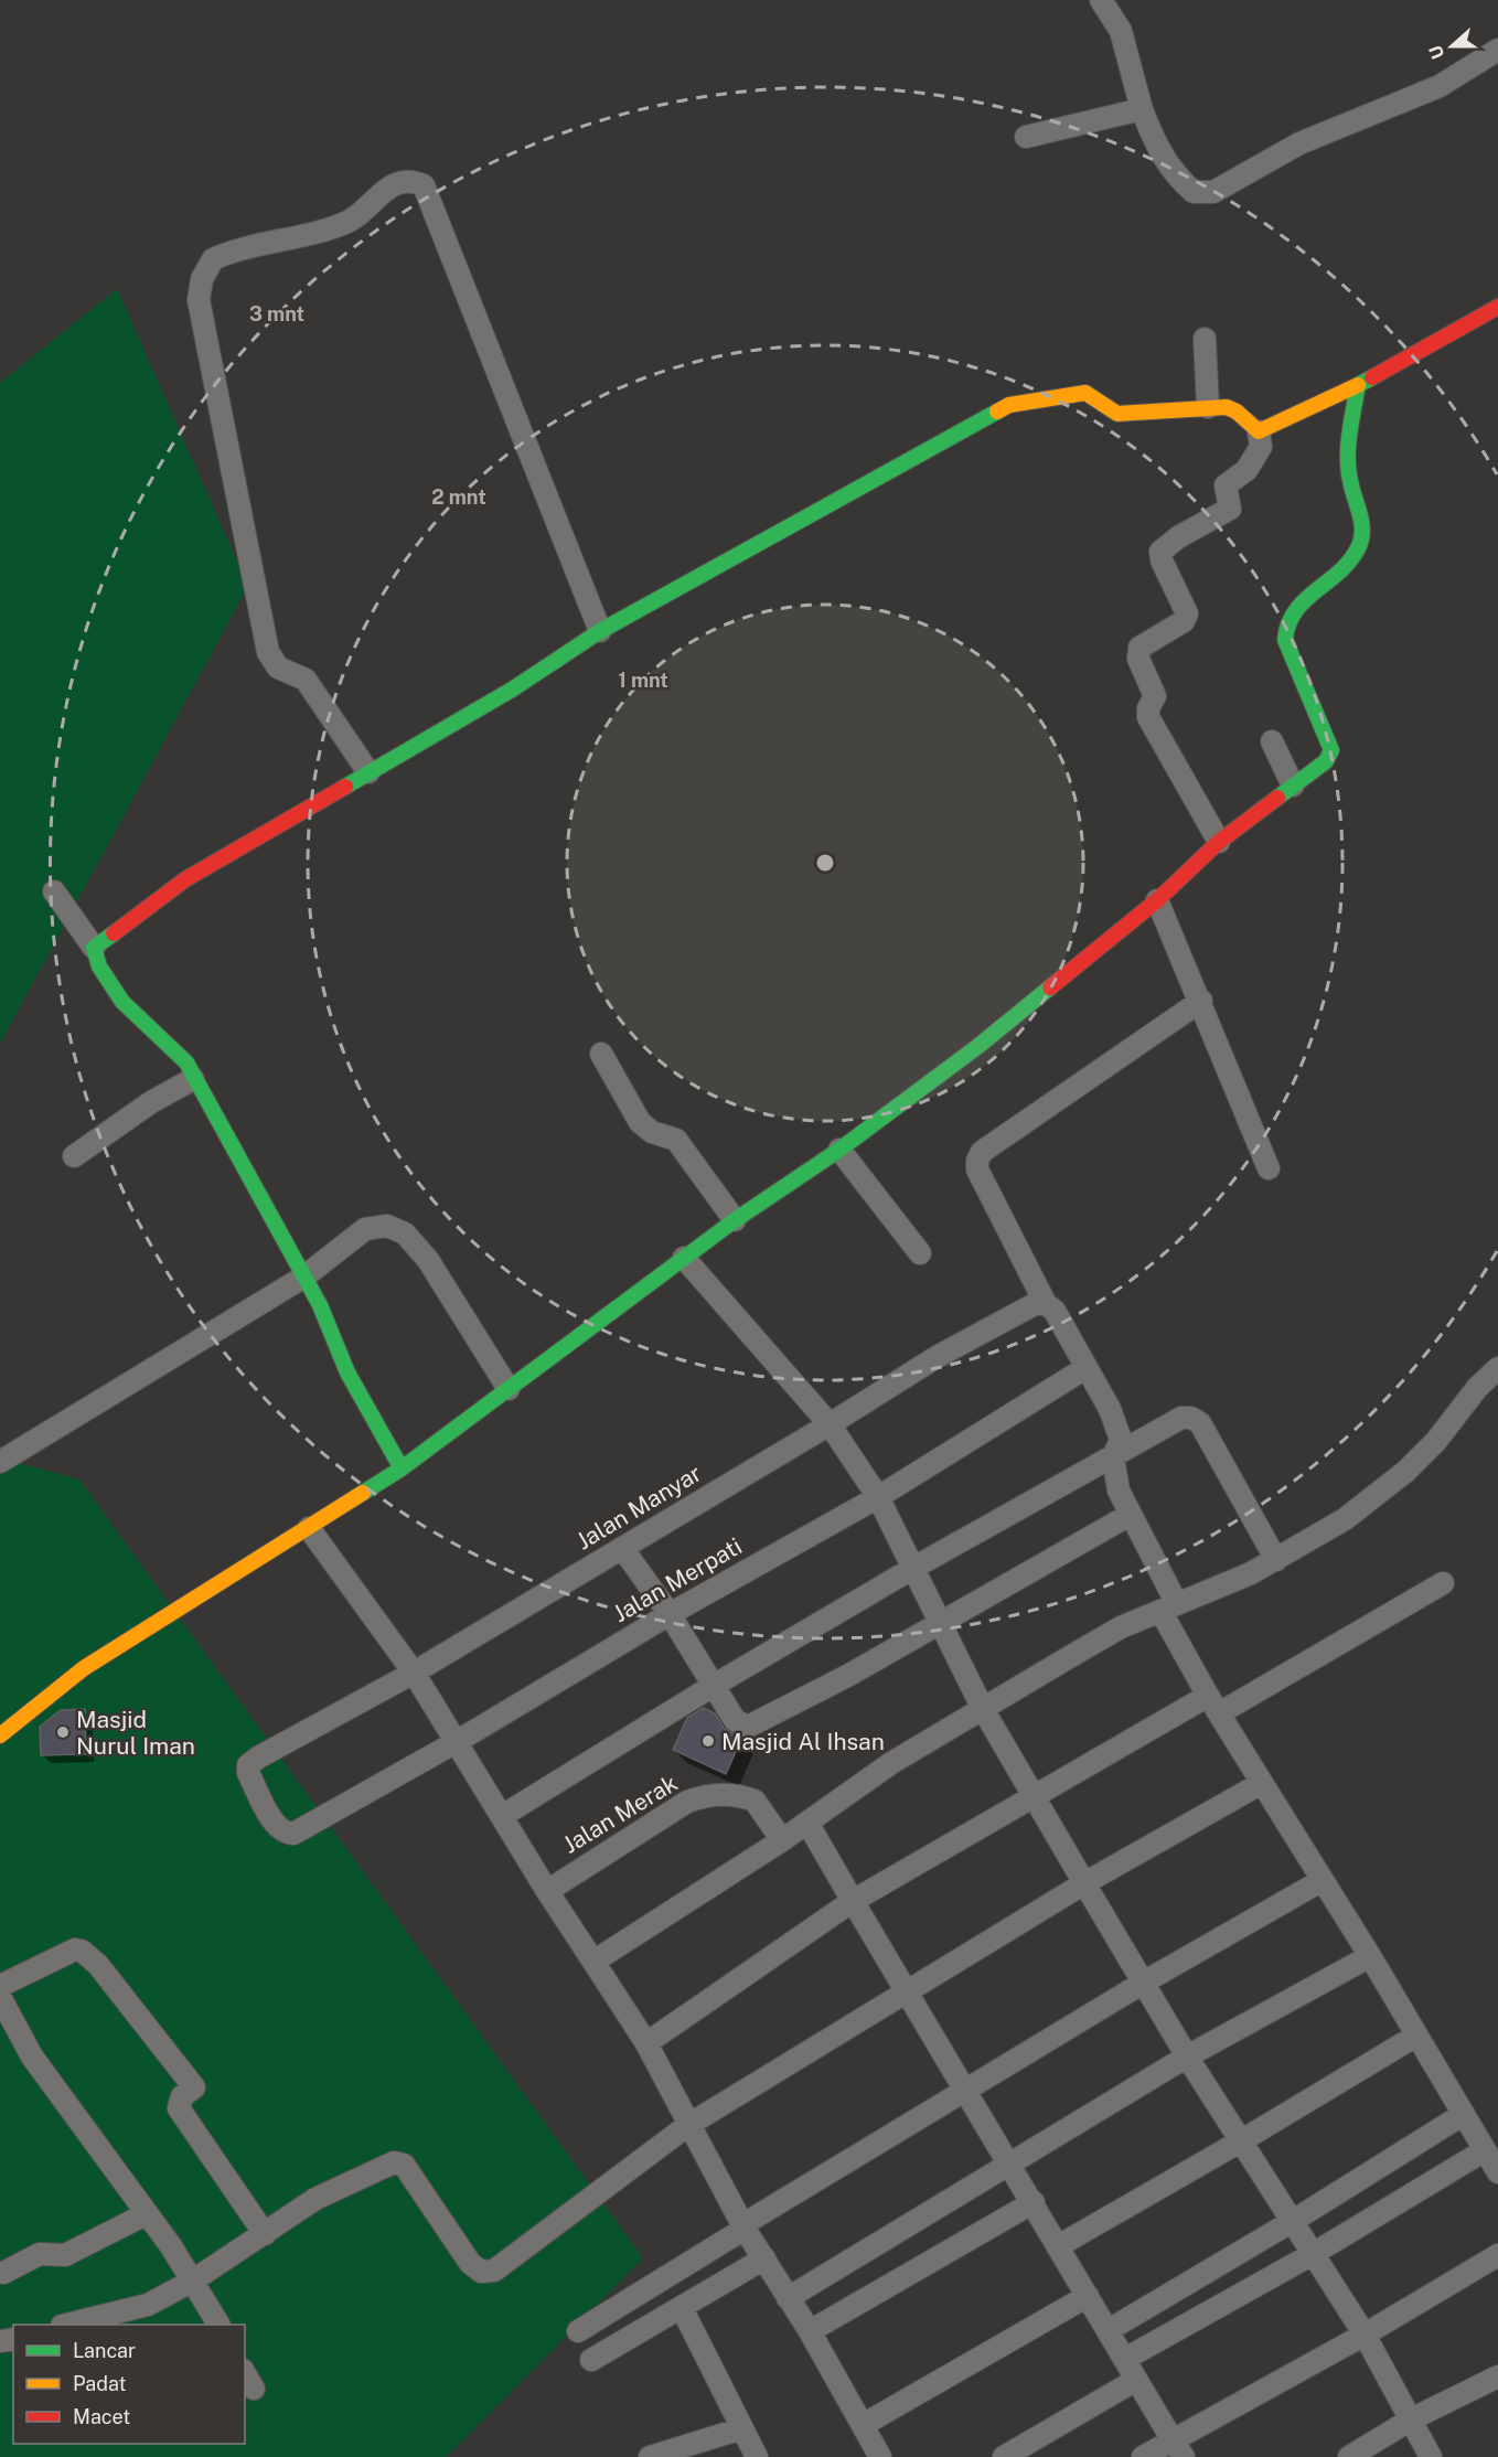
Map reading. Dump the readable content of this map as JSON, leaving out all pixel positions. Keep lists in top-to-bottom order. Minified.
{"streets":{"street":["Jalan Manyar","Jalan Merpati","Jalan Merak"]},"crossings":[["Jalan Manyar","Jalan Merpati"]],"places":["Masjid Nurul Iman","Masjid Al Ihsan"],"legend":["Lancar","Padat","Macet"],"north":"left","rings":["3 mnt","2 mnt","1 mnt"]}
